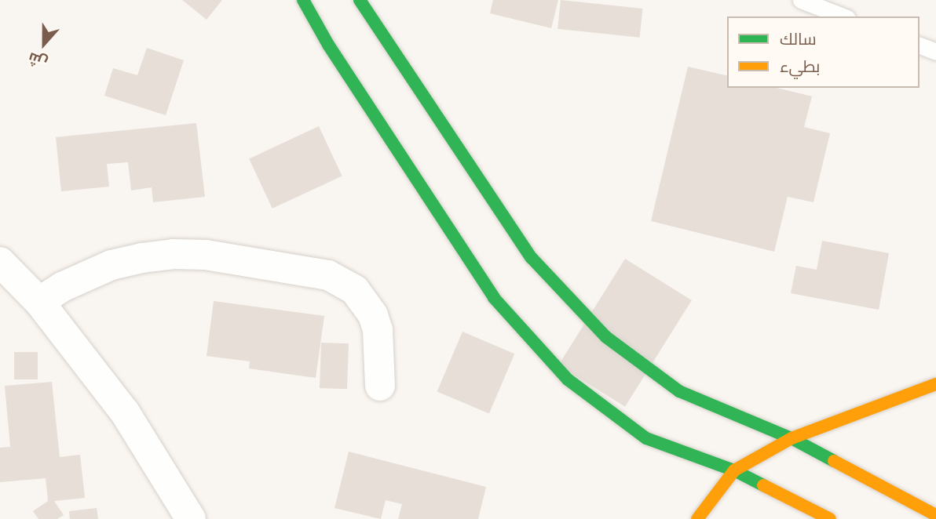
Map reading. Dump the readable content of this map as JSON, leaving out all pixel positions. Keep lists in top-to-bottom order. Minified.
{"legend":["سالك","بطيء"],"north":"bottom"}
